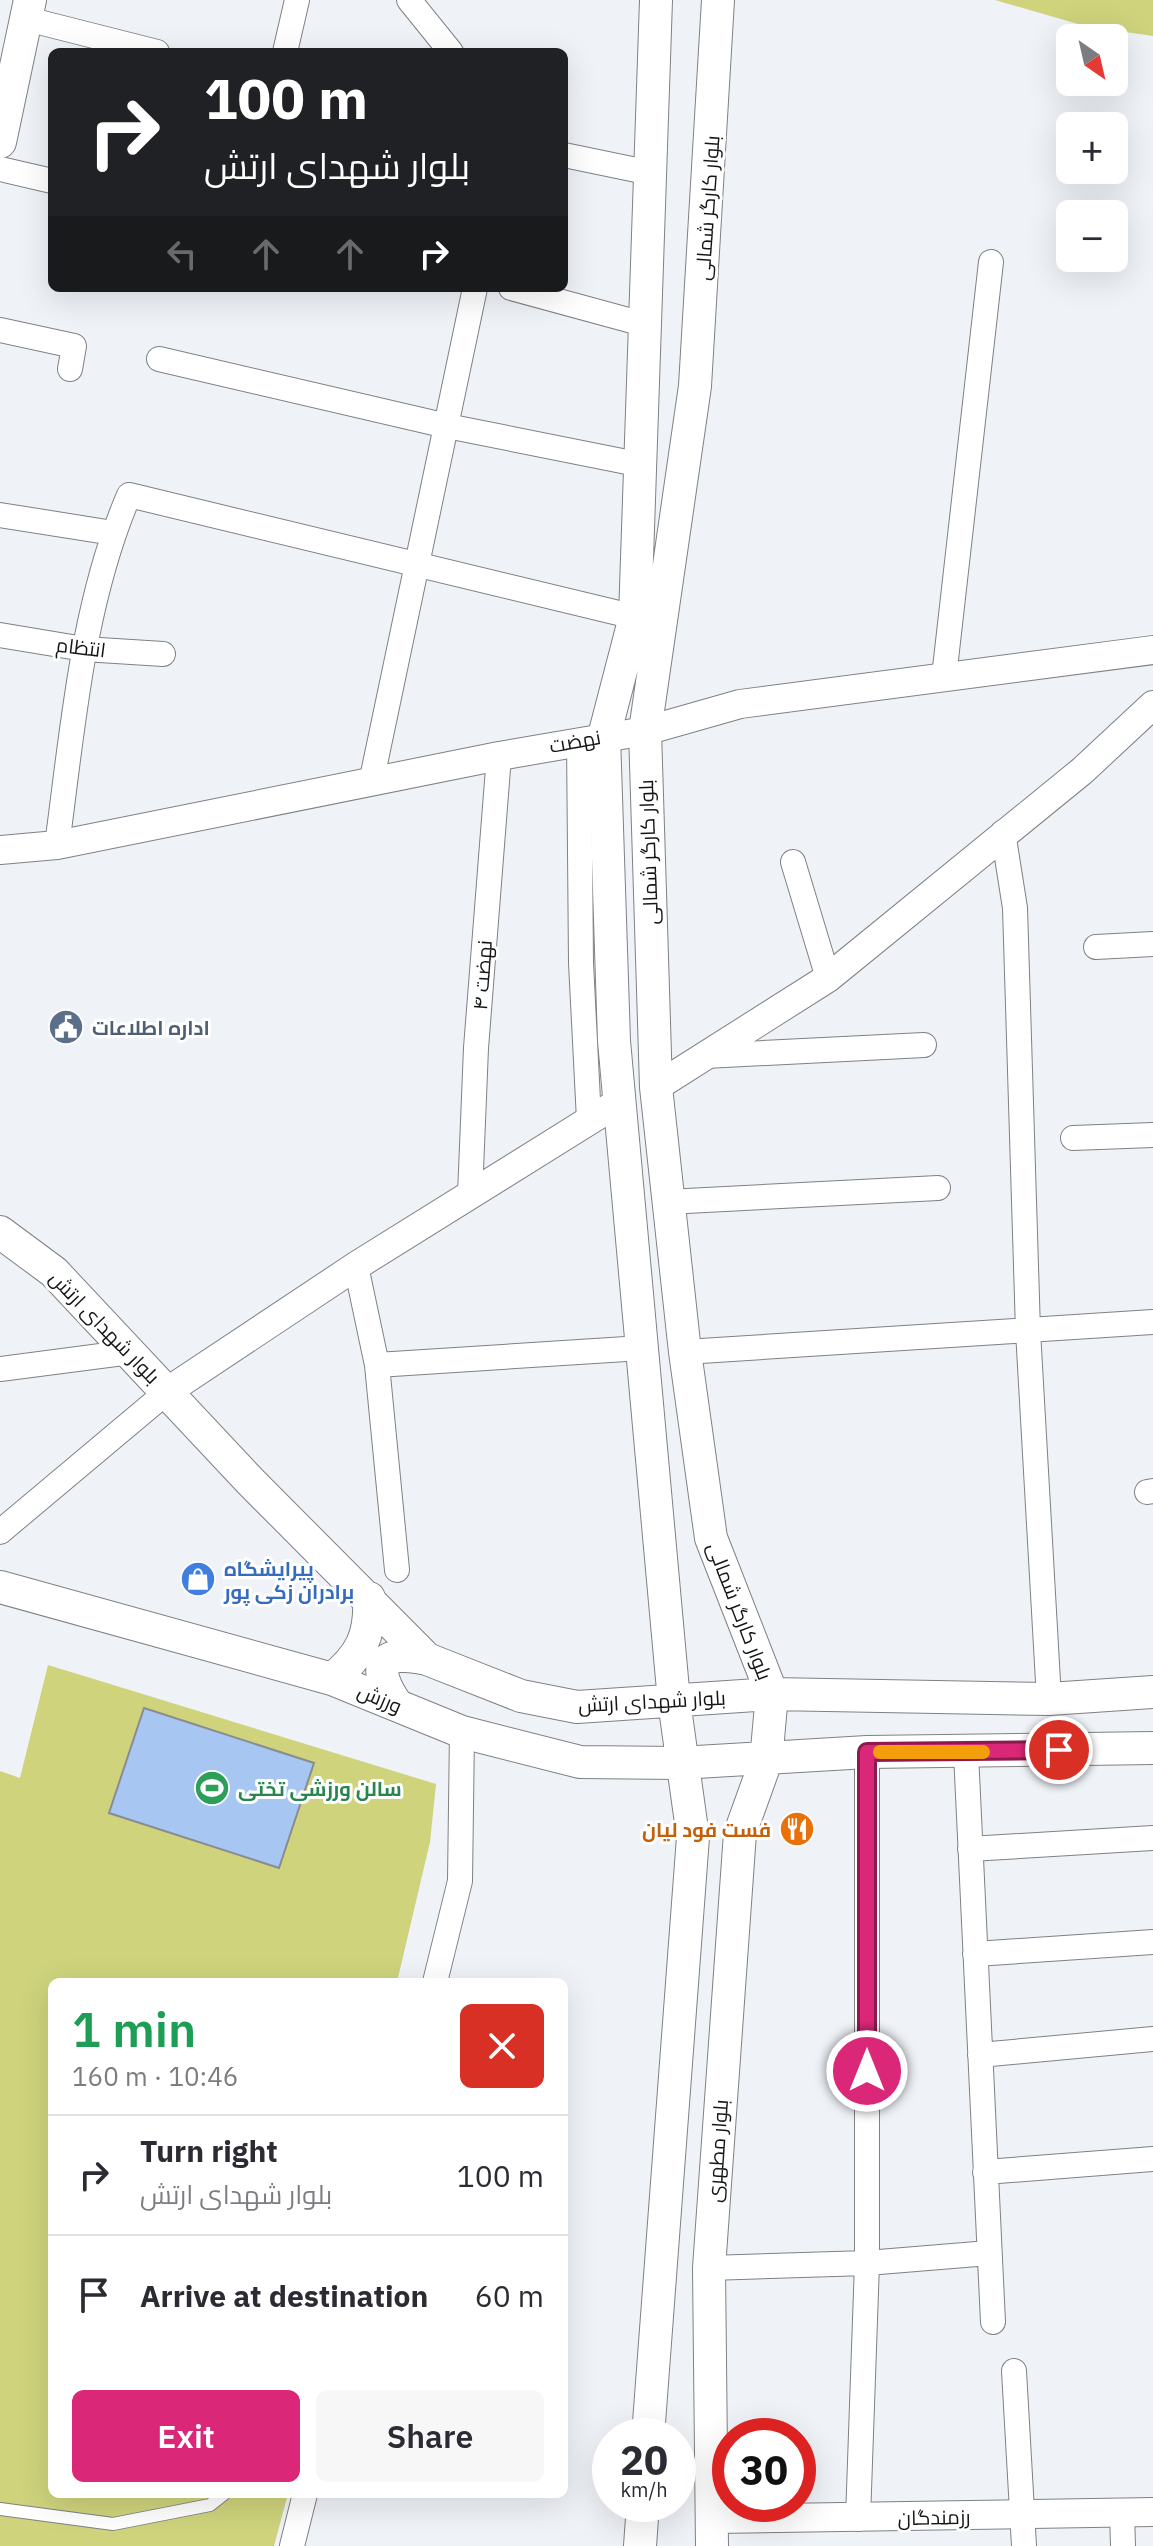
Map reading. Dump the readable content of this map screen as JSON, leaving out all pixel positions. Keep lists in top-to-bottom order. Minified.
{"streets":{"main road":["بلوار کارگر شمالی","بلوار شهدای ارتش","ورزش","بلوار مطهری"],"street":["انتظام","نهضت","نهضت ۴","رزمندگان"]},"crossings":[["بلوار کارگر شمالی","نهضت"],["بلوار کارگر شمالی","بلوار شهدای ارتش"],["بلوار کارگر شمالی","ورزش"],["بلوار کارگر شمالی","بلوار مطهری"],["نهضت","نهضت ۴"],["بلوار شهدای ارتش","بلوار مطهری"],["ورزش","بلوار مطهری"],["بلوار مطهری","رزمندگان"]],"places":{"public building":["اداره اطلاعات"],"shop":["پیرایشگاه برادران زکی پور"],"sports":["سالن ورزشی تختی"],"restaurant":["فست فود لیان"]},"north":"bottom right","page":{"map_buttons":["+","−"],"turn":["100 m","بلوار شهدای ارتش"],"heading":["1 min","160 m · 10:46"],"list":[{"name":"Turn right","note":"بلوار شهدای ارتش","value":"100 m"},{"name":"Arrive at destination","value":"60 m"}],"buttons":["Exit","Share"],"speed":"20 km/h","limit":"30"}}
